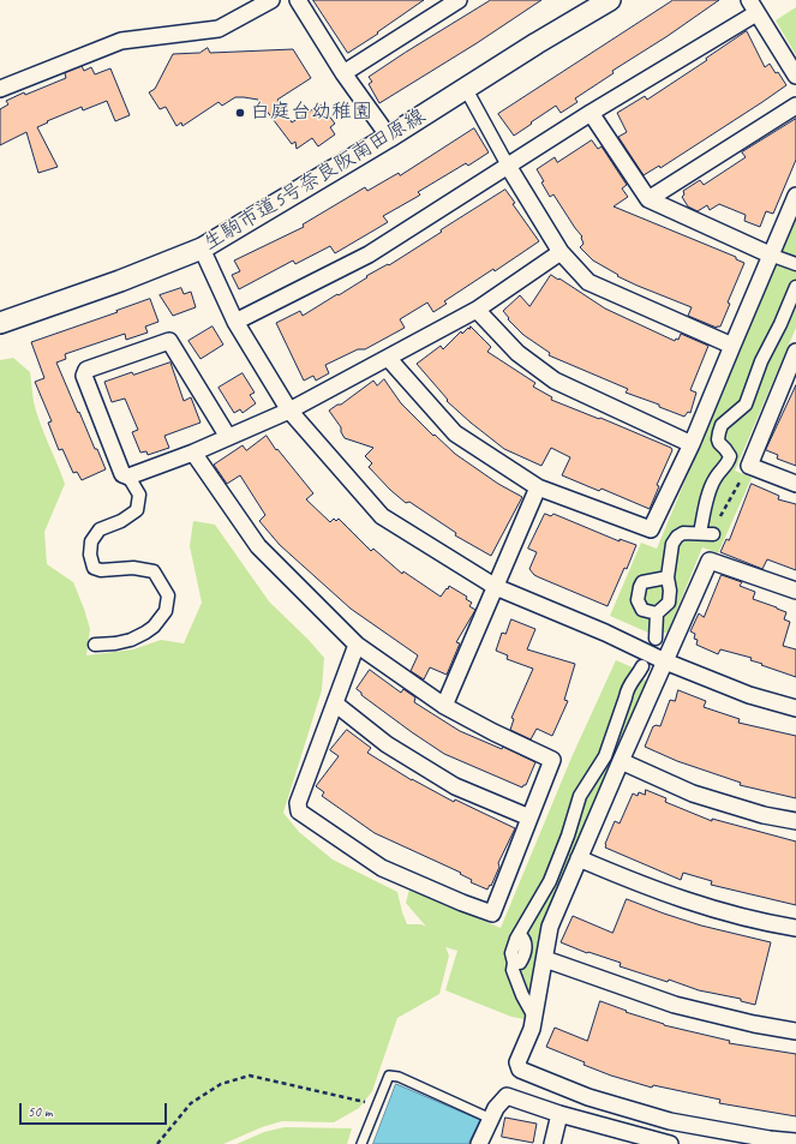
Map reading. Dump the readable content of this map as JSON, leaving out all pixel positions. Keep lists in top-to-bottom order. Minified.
{"streets":{"street":["生駒市道5号奈良阪南田原線"]},"places":["白庭台幼稚園"],"scale_bar":"50 m"}
